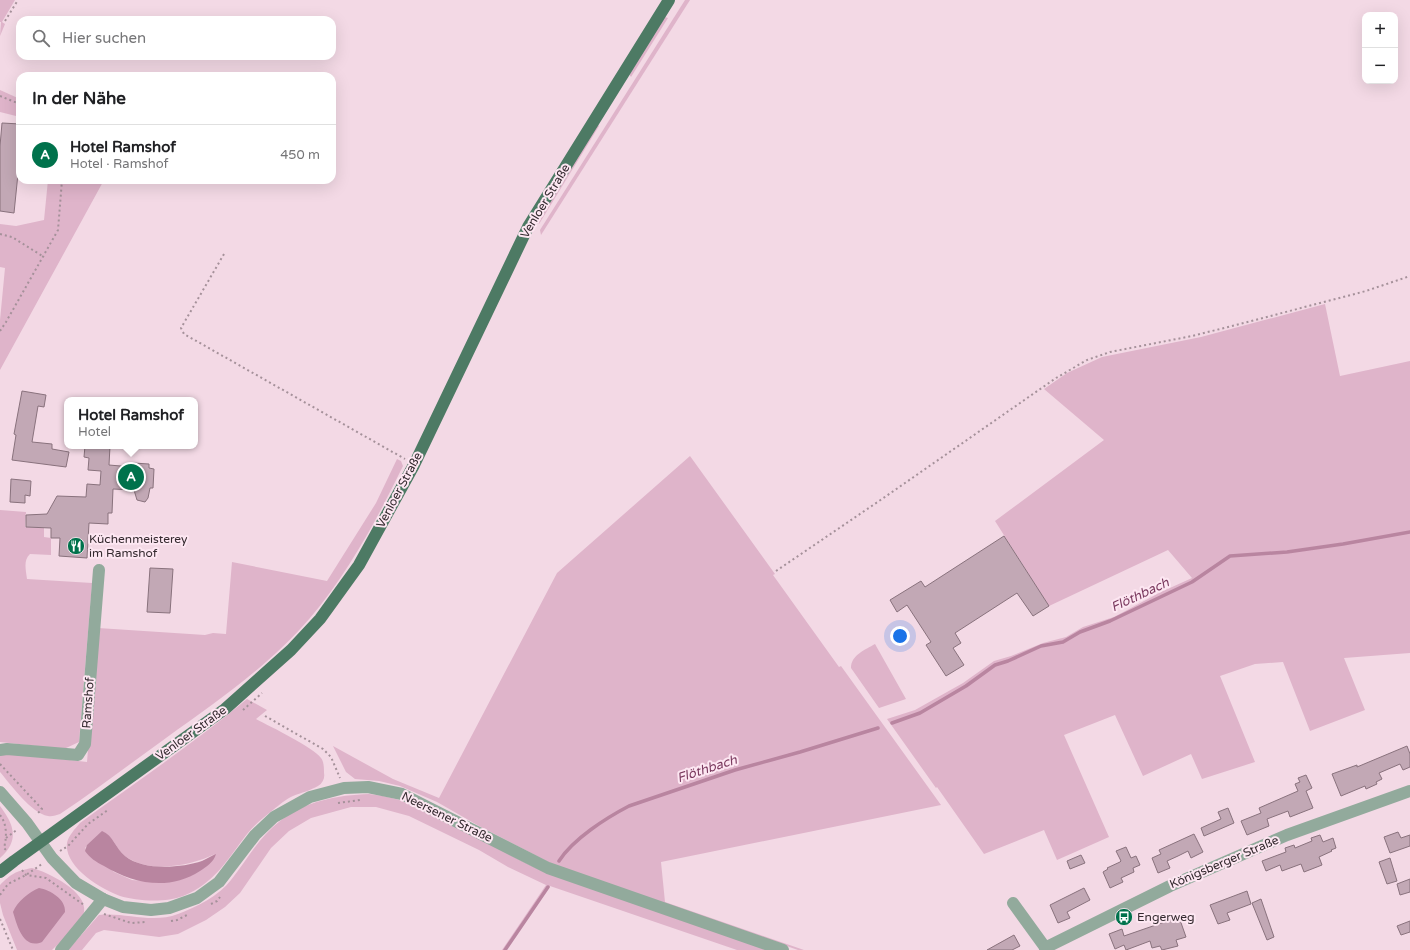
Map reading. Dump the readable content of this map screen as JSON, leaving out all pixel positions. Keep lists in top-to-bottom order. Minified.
{"streets":{"main road":["Venloer Straße"],"street":["Ramshof","Neersener Straße","Königsberger Straße"]},"crossings":[["Venloer Straße","Neersener Straße"]],"water":["Flöthbach"],"places":{"restaurant":["Küchenmeisterey im Ramshof"],"bus stop":["Engerweg"]},"page":{"map_buttons":["+","−"],"search":"Hier suchen","heading":"In der Nähe","list":[{"mark":"A","name":"Hotel Ramshof","note":"Hotel · Ramshof","value":"450 m"}],"popup":["Hotel Ramshof","Hotel"],"pins":"A"}}
